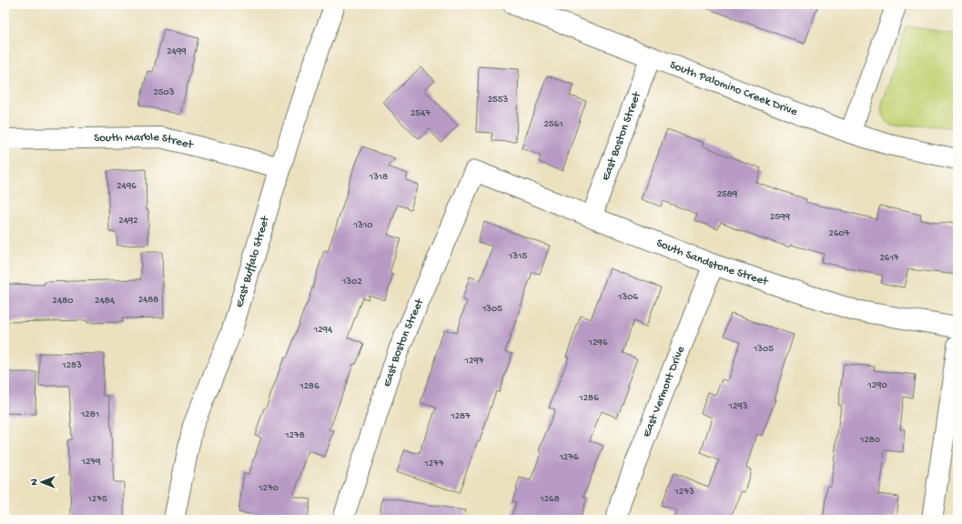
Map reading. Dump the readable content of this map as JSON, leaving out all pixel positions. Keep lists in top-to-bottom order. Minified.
{"streets":{"street":["South Palomino Creek Drive","East Boston Street","South Marble Street","East Buffalo Street","South Sandstone Street","East Vermont Drive"]},"crossings":[["South Palomino Creek Drive","East Boston Street"],["East Boston Street","South Sandstone Street"],["South Marble Street","East Buffalo Street"],["South Sandstone Street","East Vermont Drive"]],"house_numbers":["2499","2503","2553","2547","2561","1318","2496","2589","2599","2492","1310","2607","1315","2617","1302","1306","2488","2480","2484","1305","1294","1296","1305","1297","1283","1290","1286","1286","1293","1281","1287","1278","1280","1276","1279","1277","1270","1273","1275","1268"],"north":"left"}
